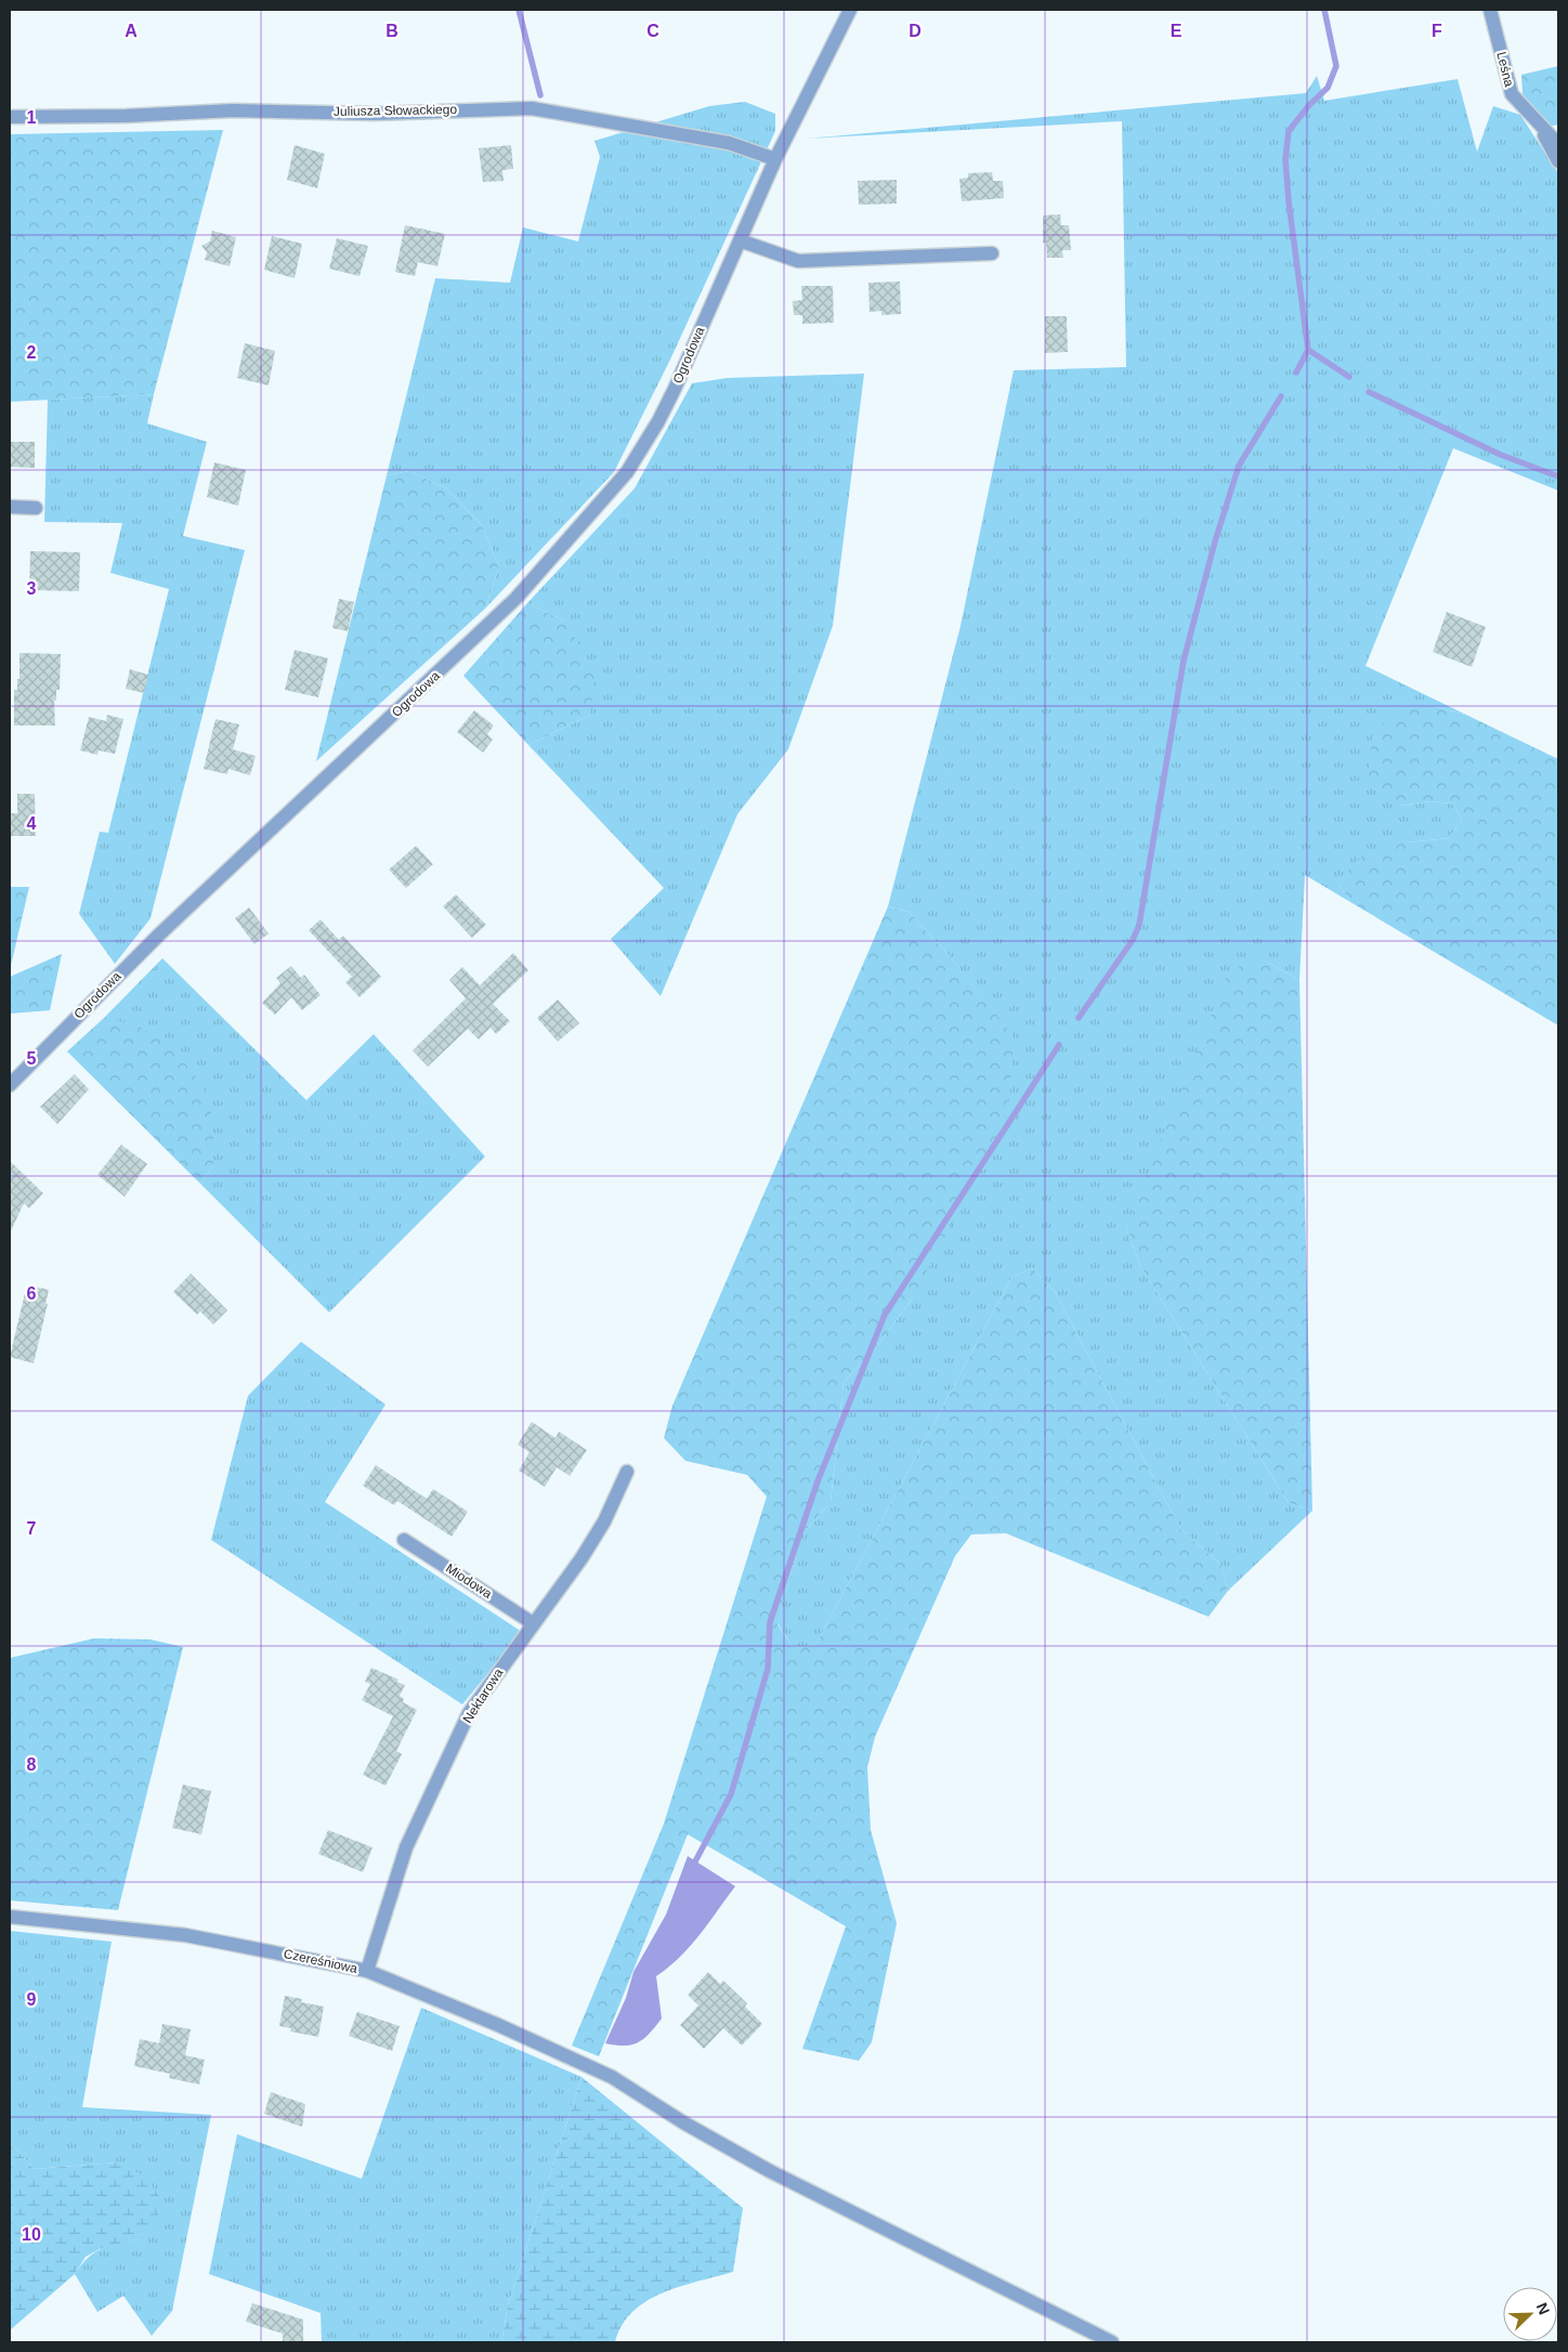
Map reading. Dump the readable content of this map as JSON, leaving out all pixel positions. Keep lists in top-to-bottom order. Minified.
{"streets":{"street":["Leśna","Juliusza Słowackiego","Ogrodowa","Miodowa","Nektarowa","Czereśniowa"]},"crossings":[["Juliusza Słowackiego","Ogrodowa"],["Miodowa","Nektarowa"],["Nektarowa","Czereśniowa"]],"north":"top right","grid":{"columns":["A","B","C","D","E","F"],"rows":["1","2","3","4","5","6","7","8","9","10"]}}
